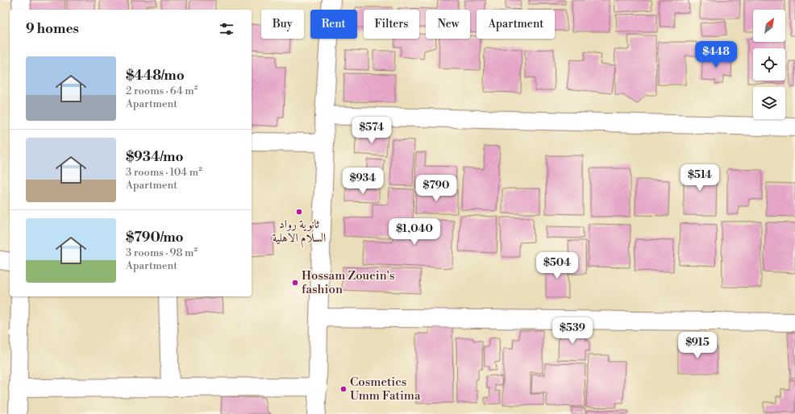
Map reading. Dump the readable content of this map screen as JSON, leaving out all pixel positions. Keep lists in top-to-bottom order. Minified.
{"places":["ثانوية رواد السلام الاهلية","Hossam Zouein's fashion","Cosmetics Umm Fatima"],"north":"top right","page":{"chip":["Buy","Rent","Filters","New","Apartment"],"heading":"9 homes","price":["$448","$574","$514","$934","$790","$1,040","$504","$539","$915"],"list":[{"name":"$448/mo","note":"2 rooms · 64 m² · Apartment"},{"name":"$934/mo","note":"3 rooms · 104 m² · Apartment"},{"name":"$790/mo","note":"3 rooms · 98 m² · Apartment"}]}}
